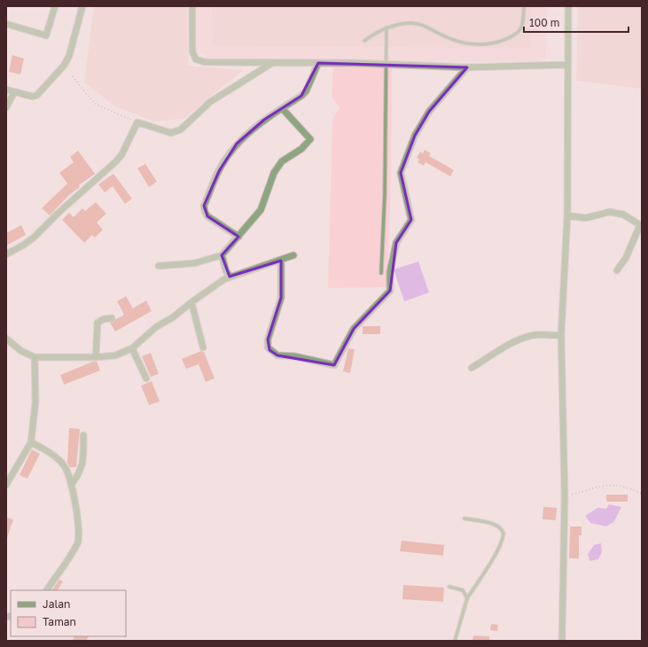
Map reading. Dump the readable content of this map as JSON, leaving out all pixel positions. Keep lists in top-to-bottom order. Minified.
{"legend":["Jalan","Taman"],"scale_bar":"100 m"}
